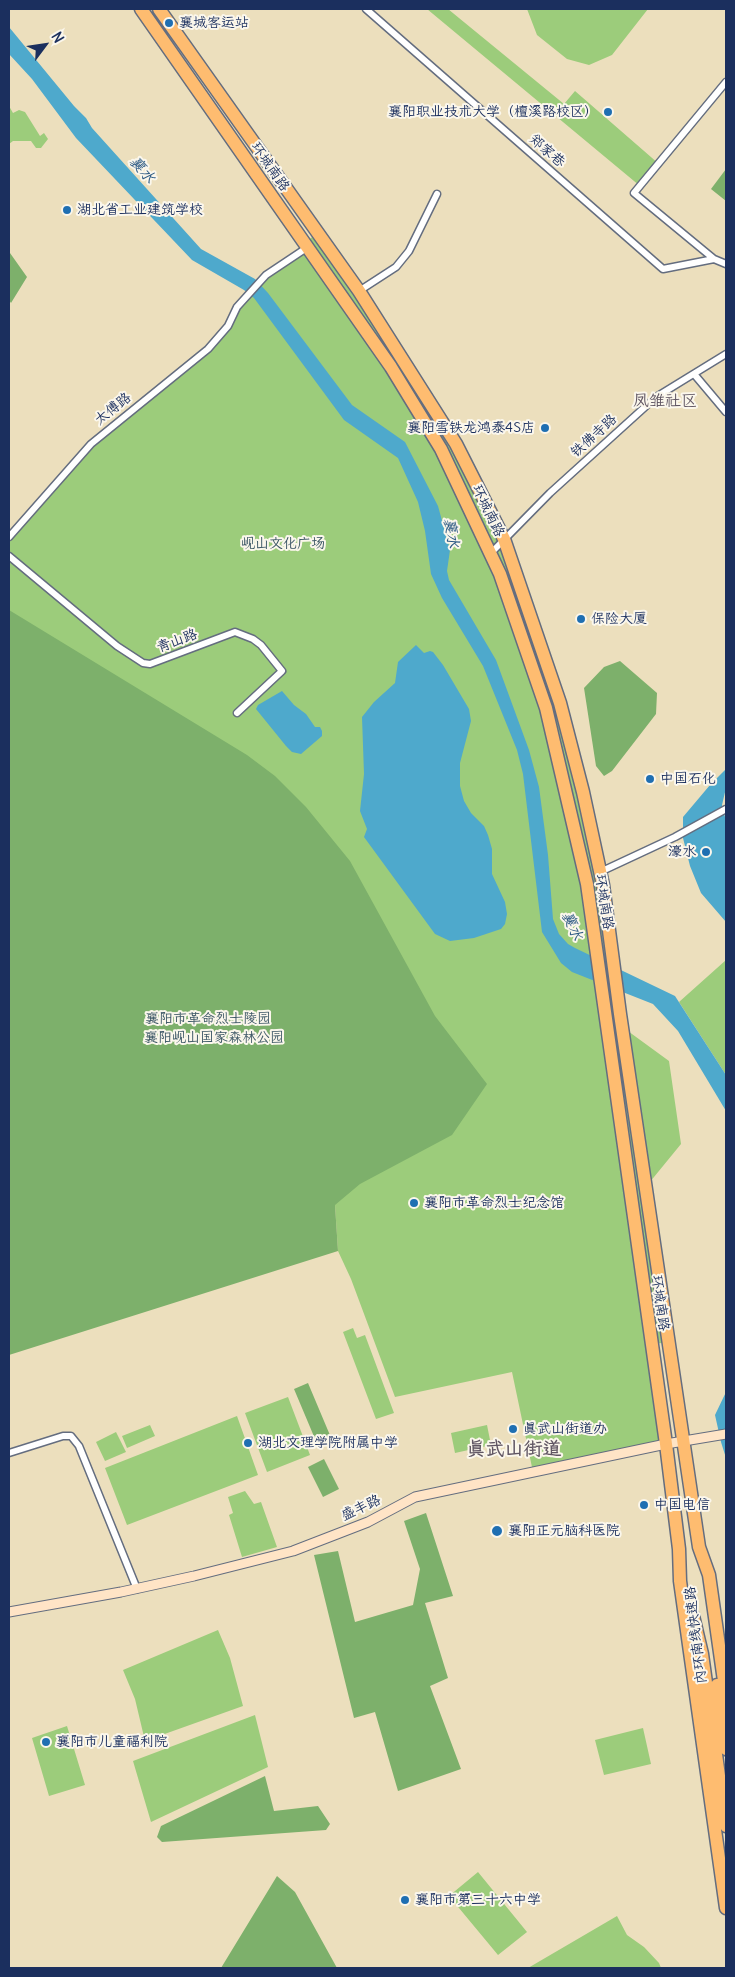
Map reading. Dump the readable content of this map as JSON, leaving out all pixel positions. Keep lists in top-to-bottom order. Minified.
{"streets":{"highway":["环城南路","内环南线快速路"],"street":["郑家巷","太傅路","铁佛寺路","青山路","盛丰路"]},"crossings":[["环城南路","太傅路"],["环城南路","铁佛寺路"],["环城南路","盛丰路"],["环城南路","内环南线快速路"]],"districts":["凤雏社区","真武山街道"],"water":["襄水"],"parks":["岘山文化广场","襄阳市革命烈士陵园","襄阳岘山国家森林公园"],"places":["襄城客运站","襄阳职业技术大学（檀溪路校区）","湖北省工业建筑学校","襄阳雪铁龙鸿泰4S店","保险大厦","中国石化","濠水","襄阳市革命烈士纪念馆","真武山街道办","湖北文理学院附属中学","中国电信","襄阳正元脑科医院","襄阳市儿童福利院","襄阳市第三十六中学"],"north":"top right"}
